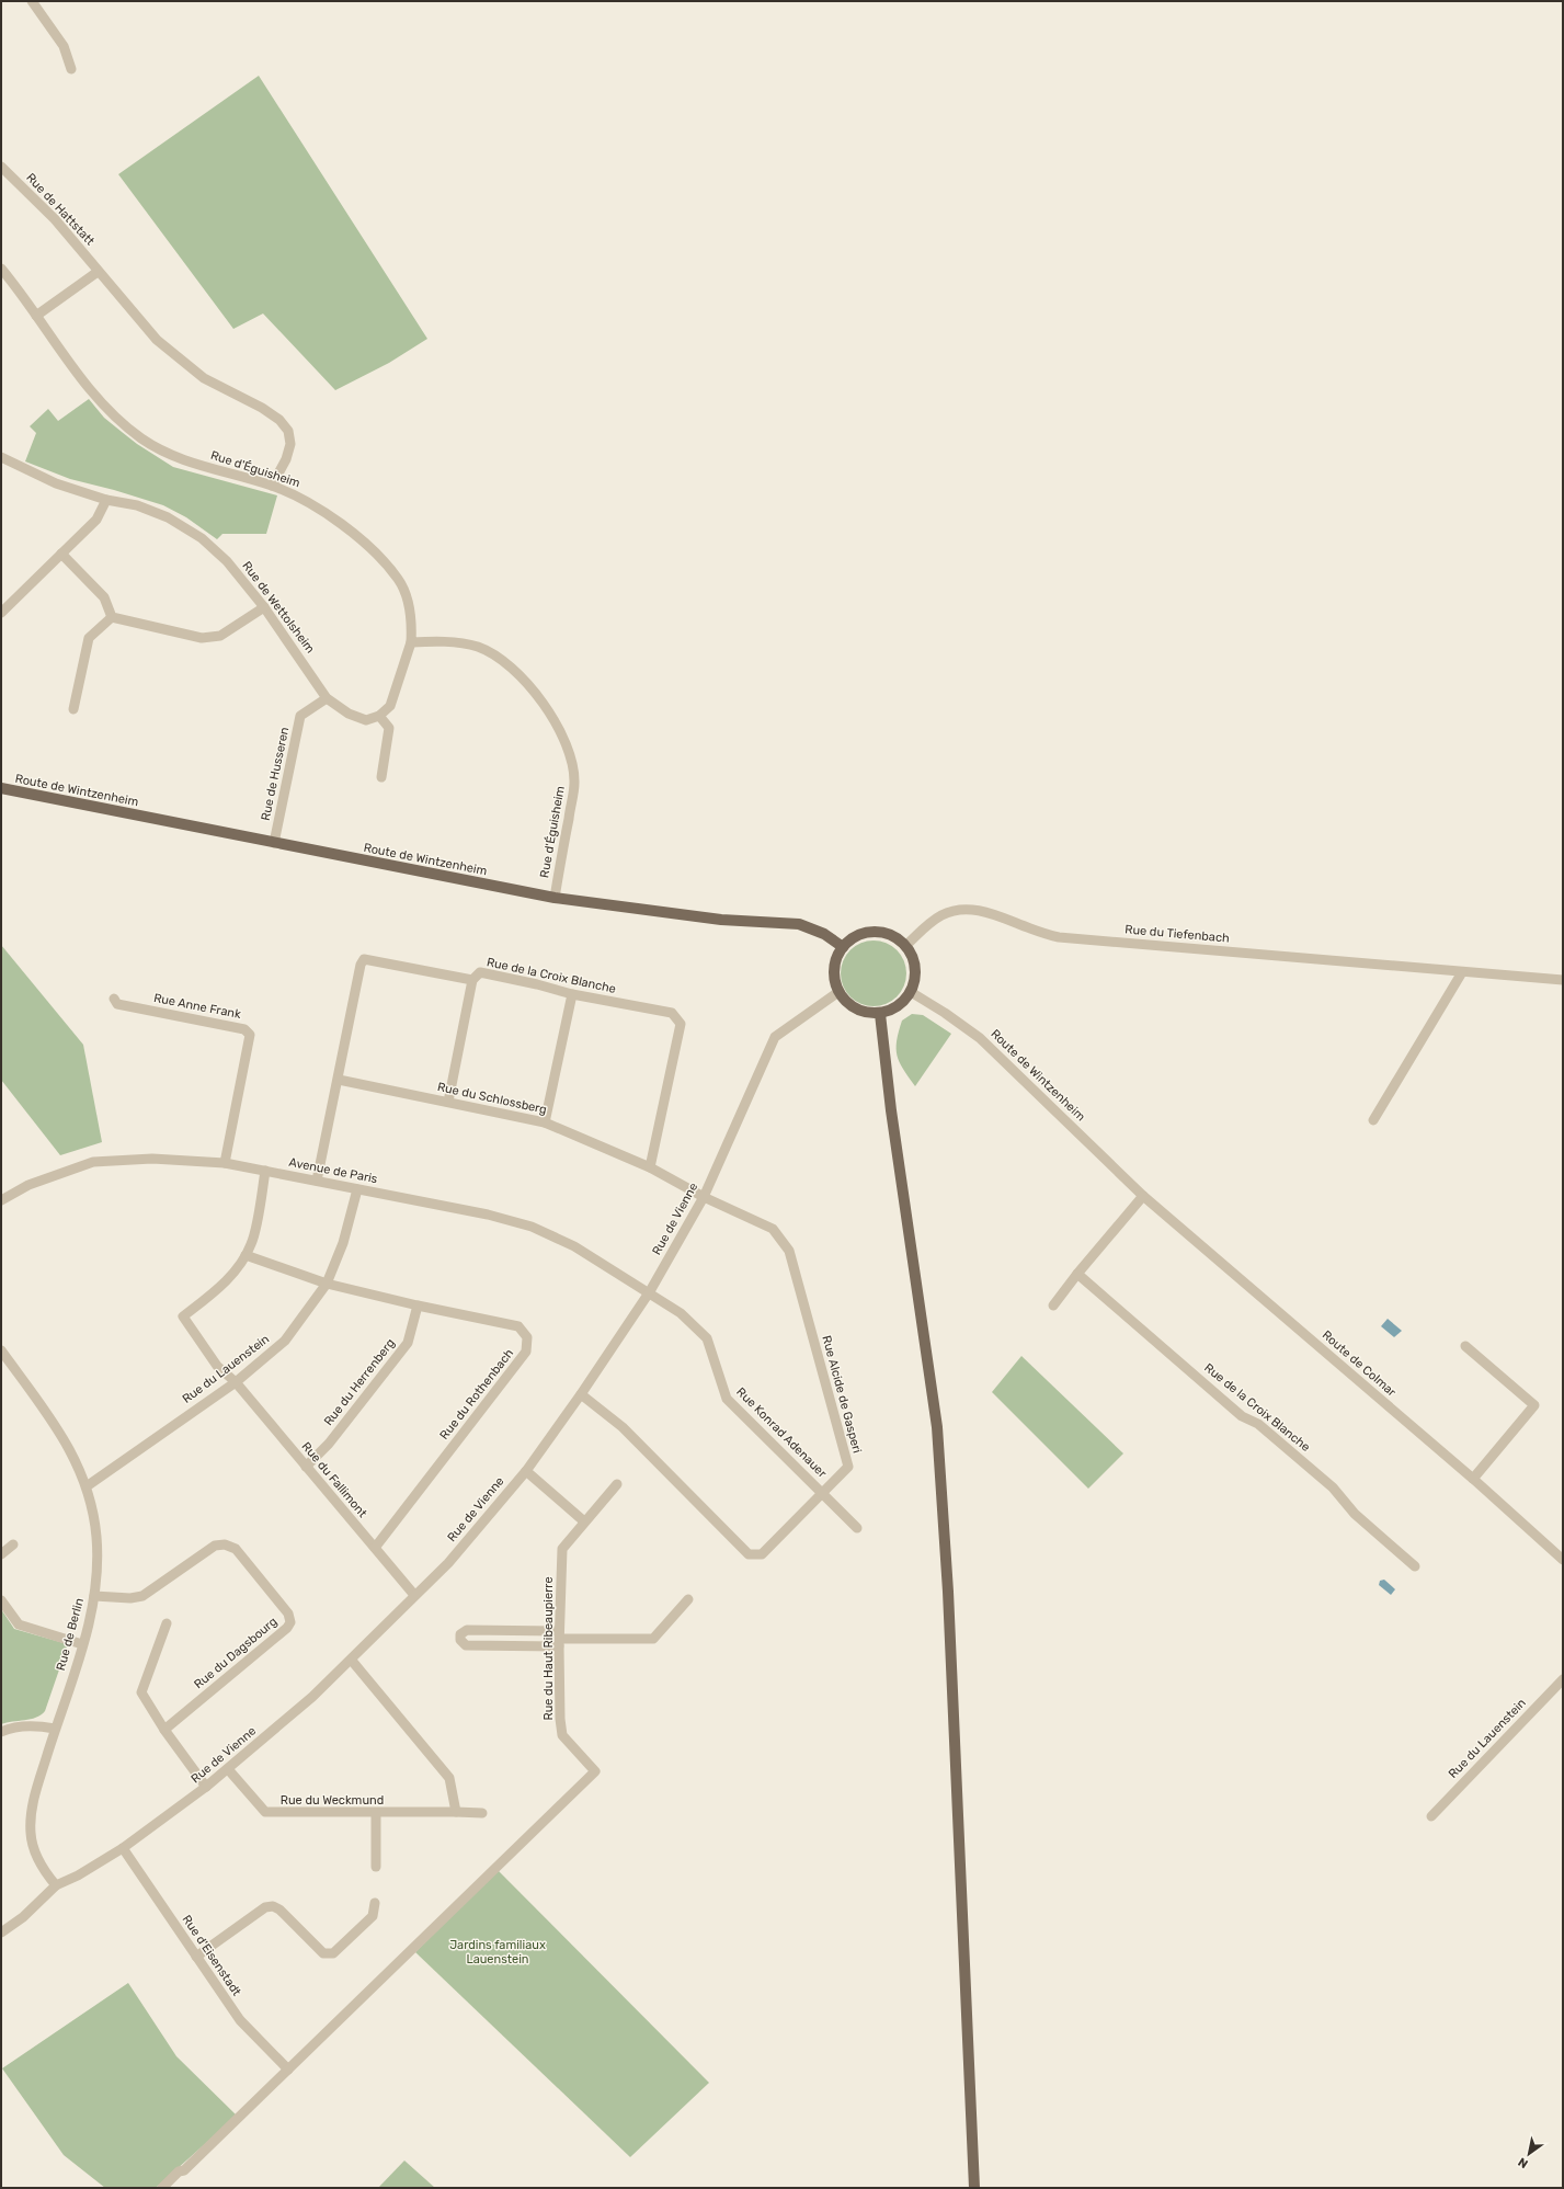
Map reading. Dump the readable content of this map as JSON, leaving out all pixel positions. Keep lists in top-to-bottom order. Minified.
{"streets":{"main road":["Route de Wintzenheim"],"street":["Rue de Hattstatt","Rue d'Éguisheim","Rue de Wettolsheim","Rue de Husseren","Rue du Tiefenbach","Rue de la Croix Blanche","Rue Anne Frank","Rue du Schlossberg","Avenue de Paris","Rue de Vienne","Route de Colmar","Rue du Lauenstein","Rue du Herrenberg","Rue du Rothenbach","Rue Alcide de Gasperi","Rue Konrad Adenauer","Rue du Fallimont","Rue de Berlin","Rue du Haut Ribeaupierre","Rue du Dagsbourg","Rue du Weckmund","Rue d'Eisenstadt"]},"crossings":[["Rue de Hattstatt","Rue d'Éguisheim"],["Rue d'Éguisheim","Route de Wintzenheim"],["Rue de Wettolsheim","Rue de Husseren"],["Rue de Husseren","Route de Wintzenheim"],["Route de Wintzenheim","Rue du Tiefenbach"],["Route de Wintzenheim","Rue de Vienne"],["Route de Wintzenheim","Route de Colmar"],["Rue du Tiefenbach","Rue de Vienne"],["Rue de la Croix Blanche","Rue du Schlossberg"],["Rue de la Croix Blanche","Avenue de Paris"],["Rue Anne Frank","Avenue de Paris"],["Rue du Schlossberg","Rue de Vienne"],["Rue du Schlossberg","Rue Alcide de Gasperi"],["Avenue de Paris","Rue de Vienne"],["Avenue de Paris","Rue du Lauenstein"],["Avenue de Paris","Rue Konrad Adenauer"],["Rue de Vienne","Rue Alcide de Gasperi"],["Rue de Vienne","Rue Konrad Adenauer"],["Rue de Vienne","Rue du Fallimont"],["Rue de Vienne","Rue de Berlin"],["Rue de Vienne","Rue du Weckmund"],["Rue de Vienne","Rue d'Eisenstadt"],["Rue du Lauenstein","Rue du Rothenbach"],["Rue du Lauenstein","Rue du Fallimont"],["Rue du Lauenstein","Rue de Berlin"],["Rue du Herrenberg","Rue du Rothenbach"],["Rue du Herrenberg","Rue du Fallimont"],["Rue du Rothenbach","Rue du Fallimont"],["Rue Alcide de Gasperi","Rue Konrad Adenauer"],["Rue de Berlin","Rue du Dagsbourg"],["Rue du Haut Ribeaupierre","Rue d'Eisenstadt"]],"parks":["Jardins familiaux Lauenstein"],"north":"bottom left"}
